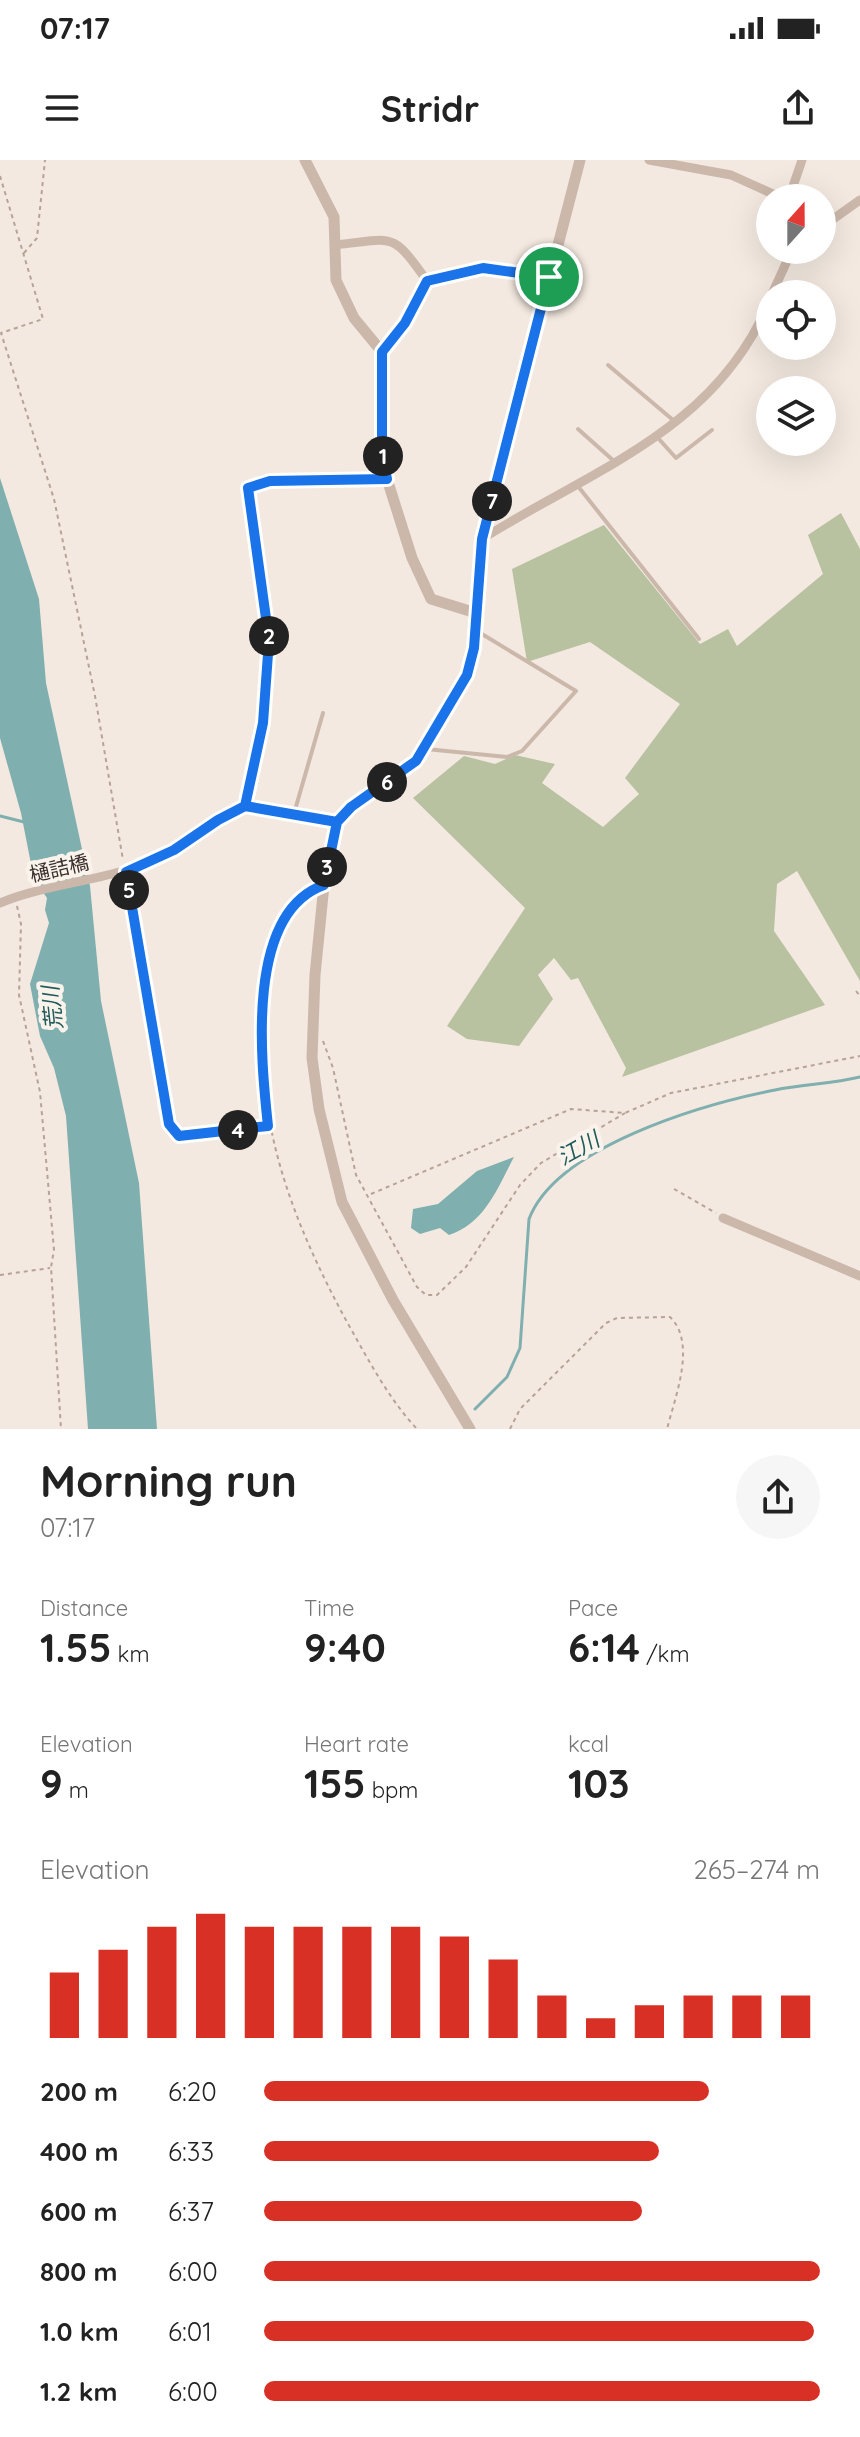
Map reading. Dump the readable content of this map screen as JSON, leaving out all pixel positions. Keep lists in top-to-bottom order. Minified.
{"streets":{"street":["樋詰橋"]},"water":["荒川","江川"],"north":"top","page":{"status":"07:17","header":"Stridr","pins":["1","7","2","6","3","5","4"],"heading":["Morning run","07:17"],"stats":[["Distance","1.55 km"],["Time","9:40"],["Pace","6:14 /km"],["Elevation","9 m"],["Heart rate","155 bpm"],["kcal","103"]],"chart":["Elevation","265–274 m"],"list":[{"name":"200 m","note":"6:20"},{"name":"400 m","note":"6:33"},{"name":"600 m","note":"6:37"},{"name":"800 m","note":"6:00"},{"name":"1.0 km","note":"6:01"},{"name":"1.2 km","note":"6:00"}]}}
